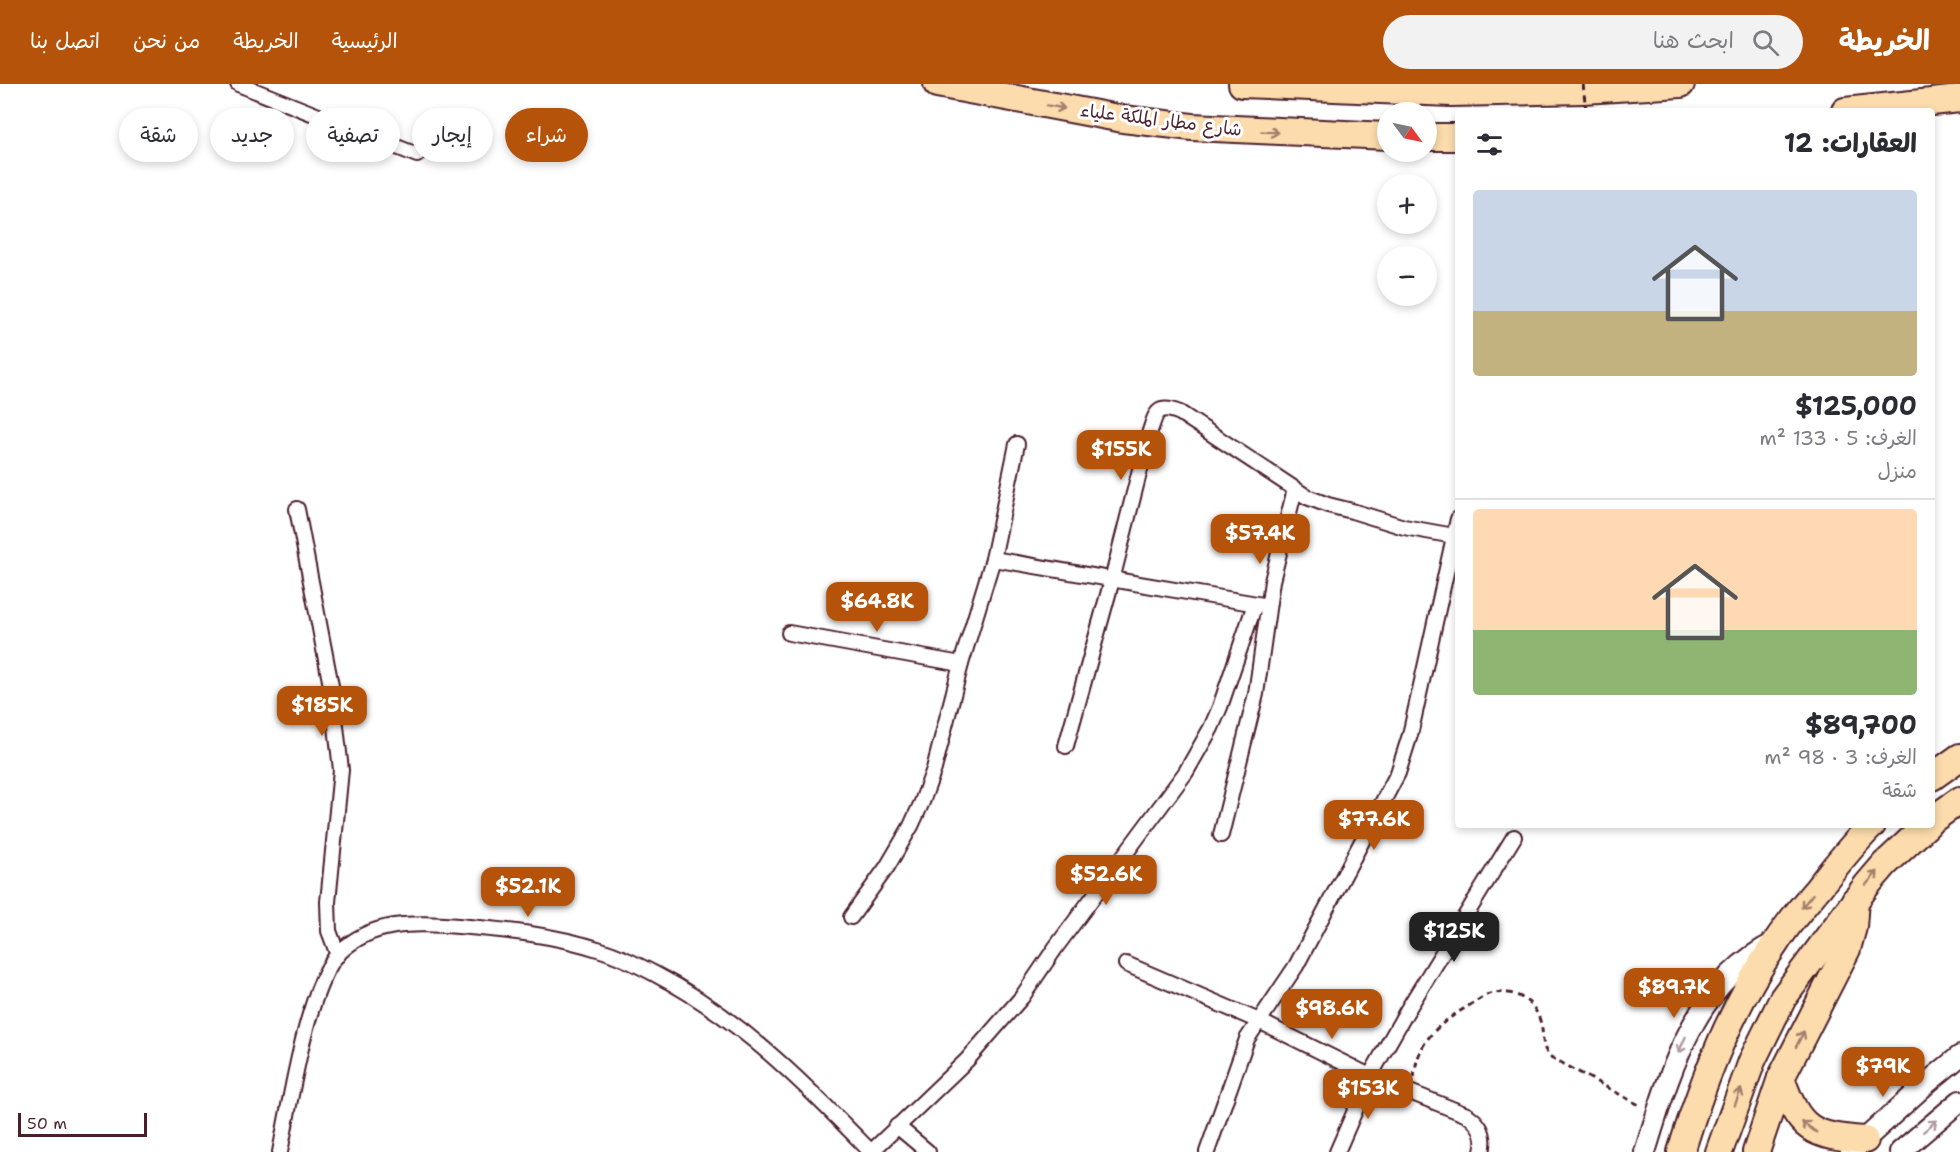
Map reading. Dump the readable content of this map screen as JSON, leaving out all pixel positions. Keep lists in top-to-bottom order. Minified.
{"streets":{"highway":["شارع مطار الملكة علياء"]},"scale_bar":"50 m","north":"bottom right","page":{"header":"الخريطة","search":"ابحث هنا","nav":["الرئيسية","الخريطة","من نحن","اتصل بنا"],"map_buttons":["+","−"],"chip":["شراء","إيجار","تصفية","جديد","شقة"],"heading":"العقارات: 12","list":[{"name":"$125,000","note":"الغرف: 5 · 133 m² · منزل"},{"name":"$89,700","note":"الغرف: 3 · 98 m² · شقة"}],"price":["$155K","$57.4K","$64.8K","$185K","$77.6K","$52.6K","$52.1K","$125K","$89.7K","$98.6K","$79K","$153K"],"scale":"50 m"}}
